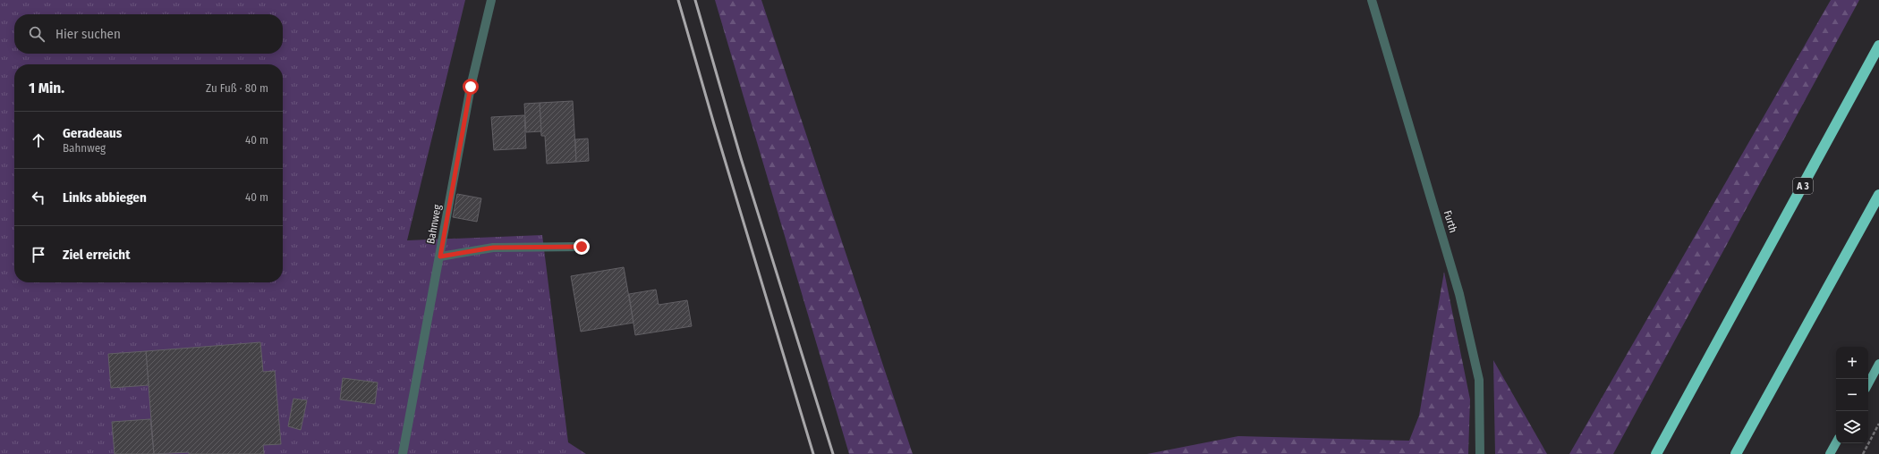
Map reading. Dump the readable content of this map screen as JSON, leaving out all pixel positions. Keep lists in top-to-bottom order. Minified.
{"streets":{"highway":["A 3"],"street":["Furth","Bahnweg"]},"page":{"search":"Hier suchen","heading":["1 Min.","Zu Fuß · 80 m"],"list":[["Geradeaus","Bahnweg","40 m"],["Links abbiegen","40 m"],"Ziel erreicht"],"map_buttons":["+","−"]}}
